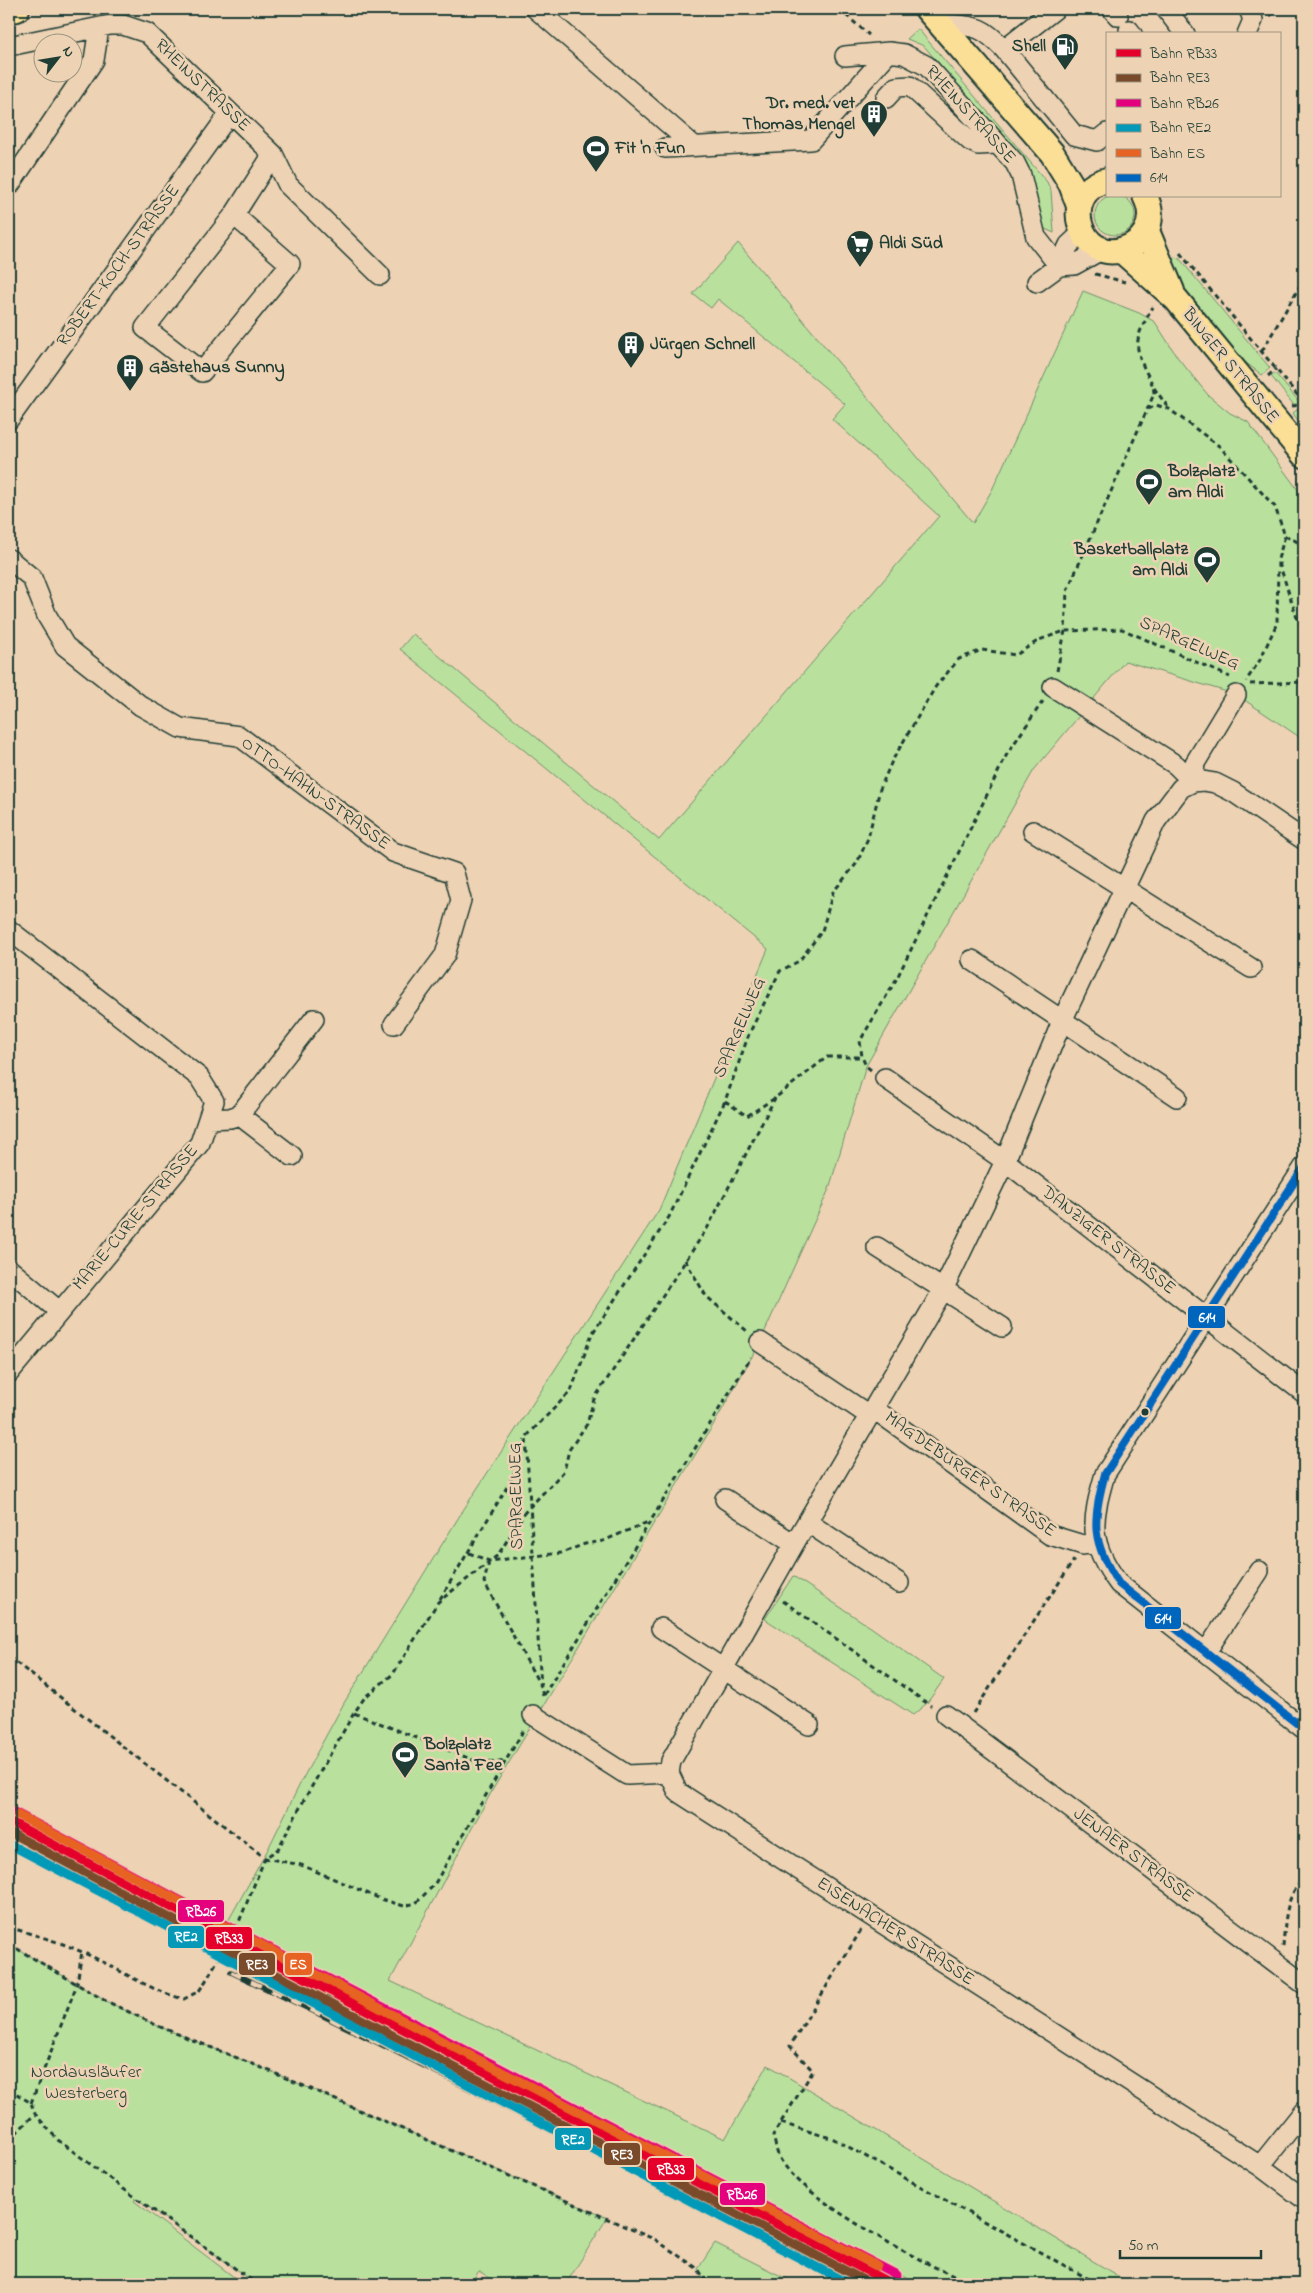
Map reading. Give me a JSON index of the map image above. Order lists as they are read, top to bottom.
{
  "streets": {
    "main road": ["RHEINSTRASSE", "BINGER STRASSE"],
    "street": [
      "ROBERT-KOCH-STRASSE",
      "OTTO-HAHN-STRASSE",
      "MARIE-CURIE-STRASSE",
      "DANZIGER STRASSE",
      "MAGDEBURGER STRASSE",
      "JENAER STRASSE",
      "EISENACHER STRASSE"
    ],
    "path": ["SPARGELWEG"]
  },
  "crossings": [
    ["RHEINSTRASSE", "ROBERT-KOCH-STRASSE"],
    ["DANZIGER STRASSE", "MAGDEBURGER STRASSE"],
    ["MAGDEBURGER STRASSE", "EISENACHER STRASSE"]
  ],
  "parks": ["Nordausläufer Westerberg"],
  "places": {
    "fuel station": ["Shell"],
    "building": ["Dr. med. vet Thomas Mengel", "Jürgen Schnell", "Gästehaus Sunny"],
    "sports": [
      "Fit 'n Fun",
      "Bolzplatz am Aldi",
      "Basketballplatz am Aldi",
      "Bolzplatz Santa Fee"
    ],
    "supermarket": ["Aldi Süd"]
  },
  "lines": [
    "transit line 614",
    "rail line RB26",
    "rail line ES",
    "rail line RB33",
    "rail line RE3",
    "rail line RE2"
  ],
  "legend": [
    "Bahn RB33",
    "Bahn RE3",
    "Bahn RB26",
    "Bahn RE2",
    "Bahn ES",
    "614"
  ],
  "scale_bar": "50 m",
  "north": "top right"
}
